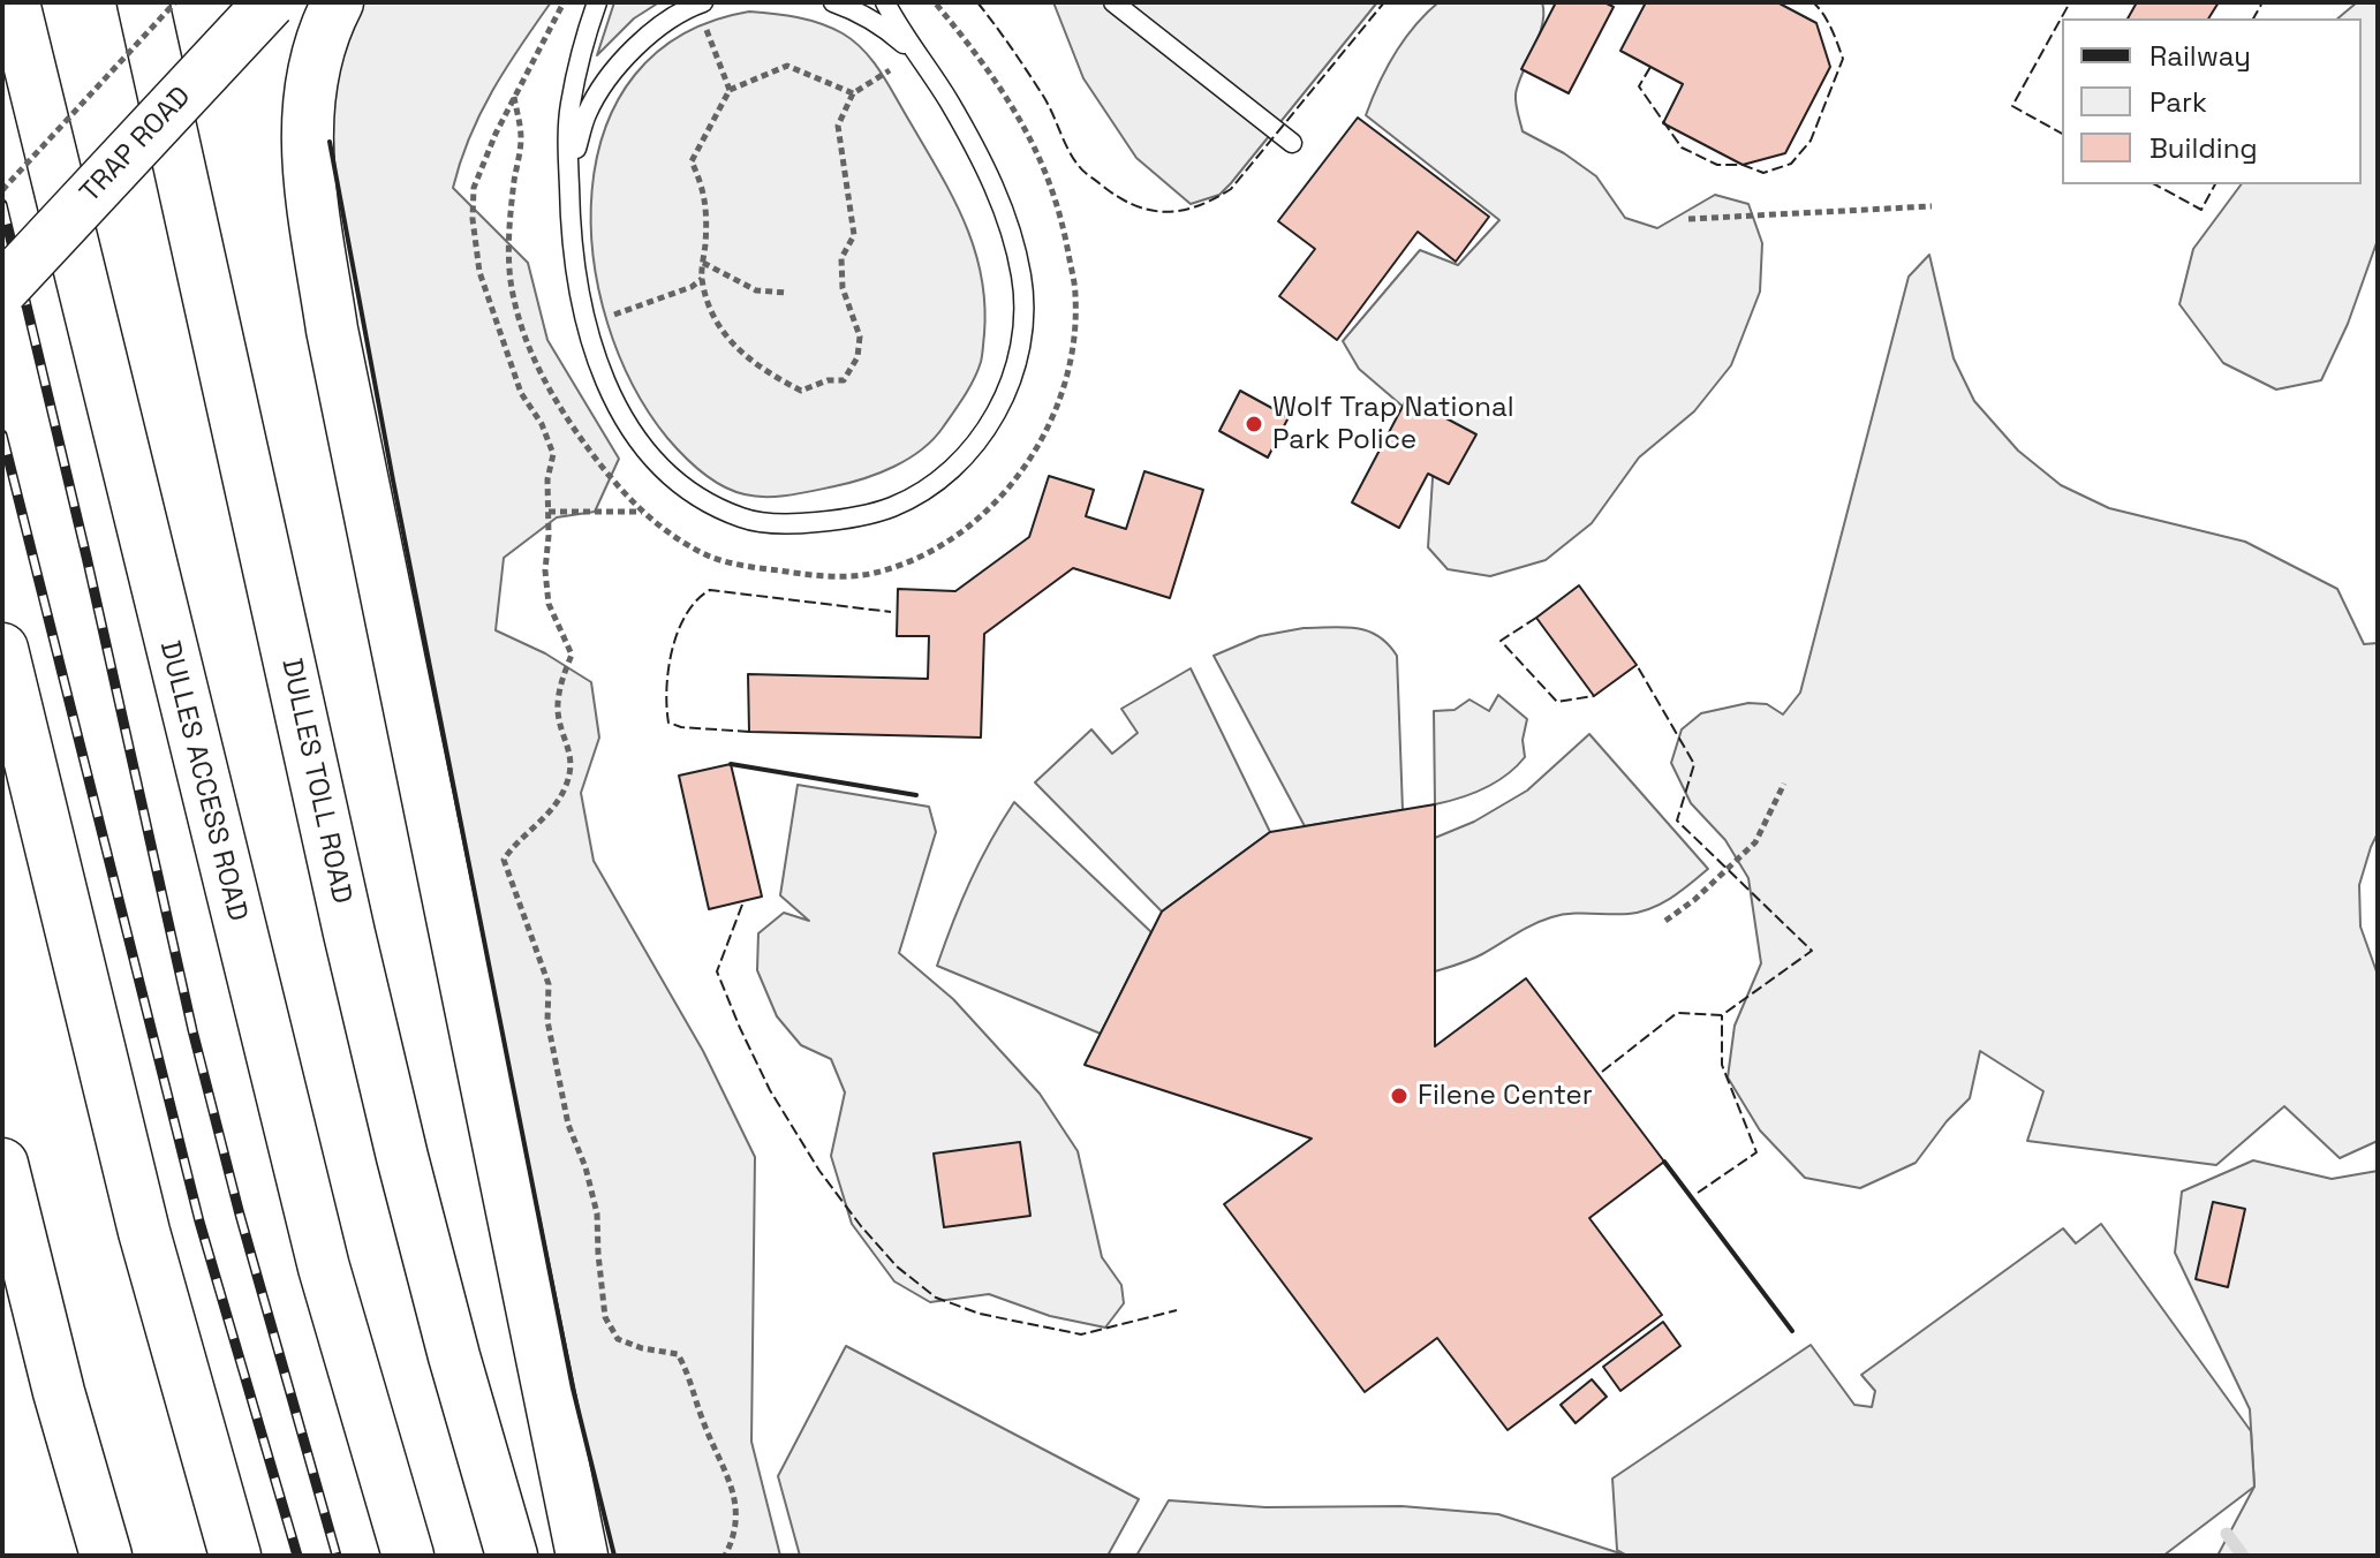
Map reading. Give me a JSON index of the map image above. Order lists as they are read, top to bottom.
{
  "streets": {
    "main road": ["TRAP ROAD", "DULLES ACCESS ROAD", "DULLES TOLL ROAD"]
  },
  "places": ["Wolf Trap National Park Police", "Filene Center"],
  "legend": ["Railway", "Park", "Building"]
}
